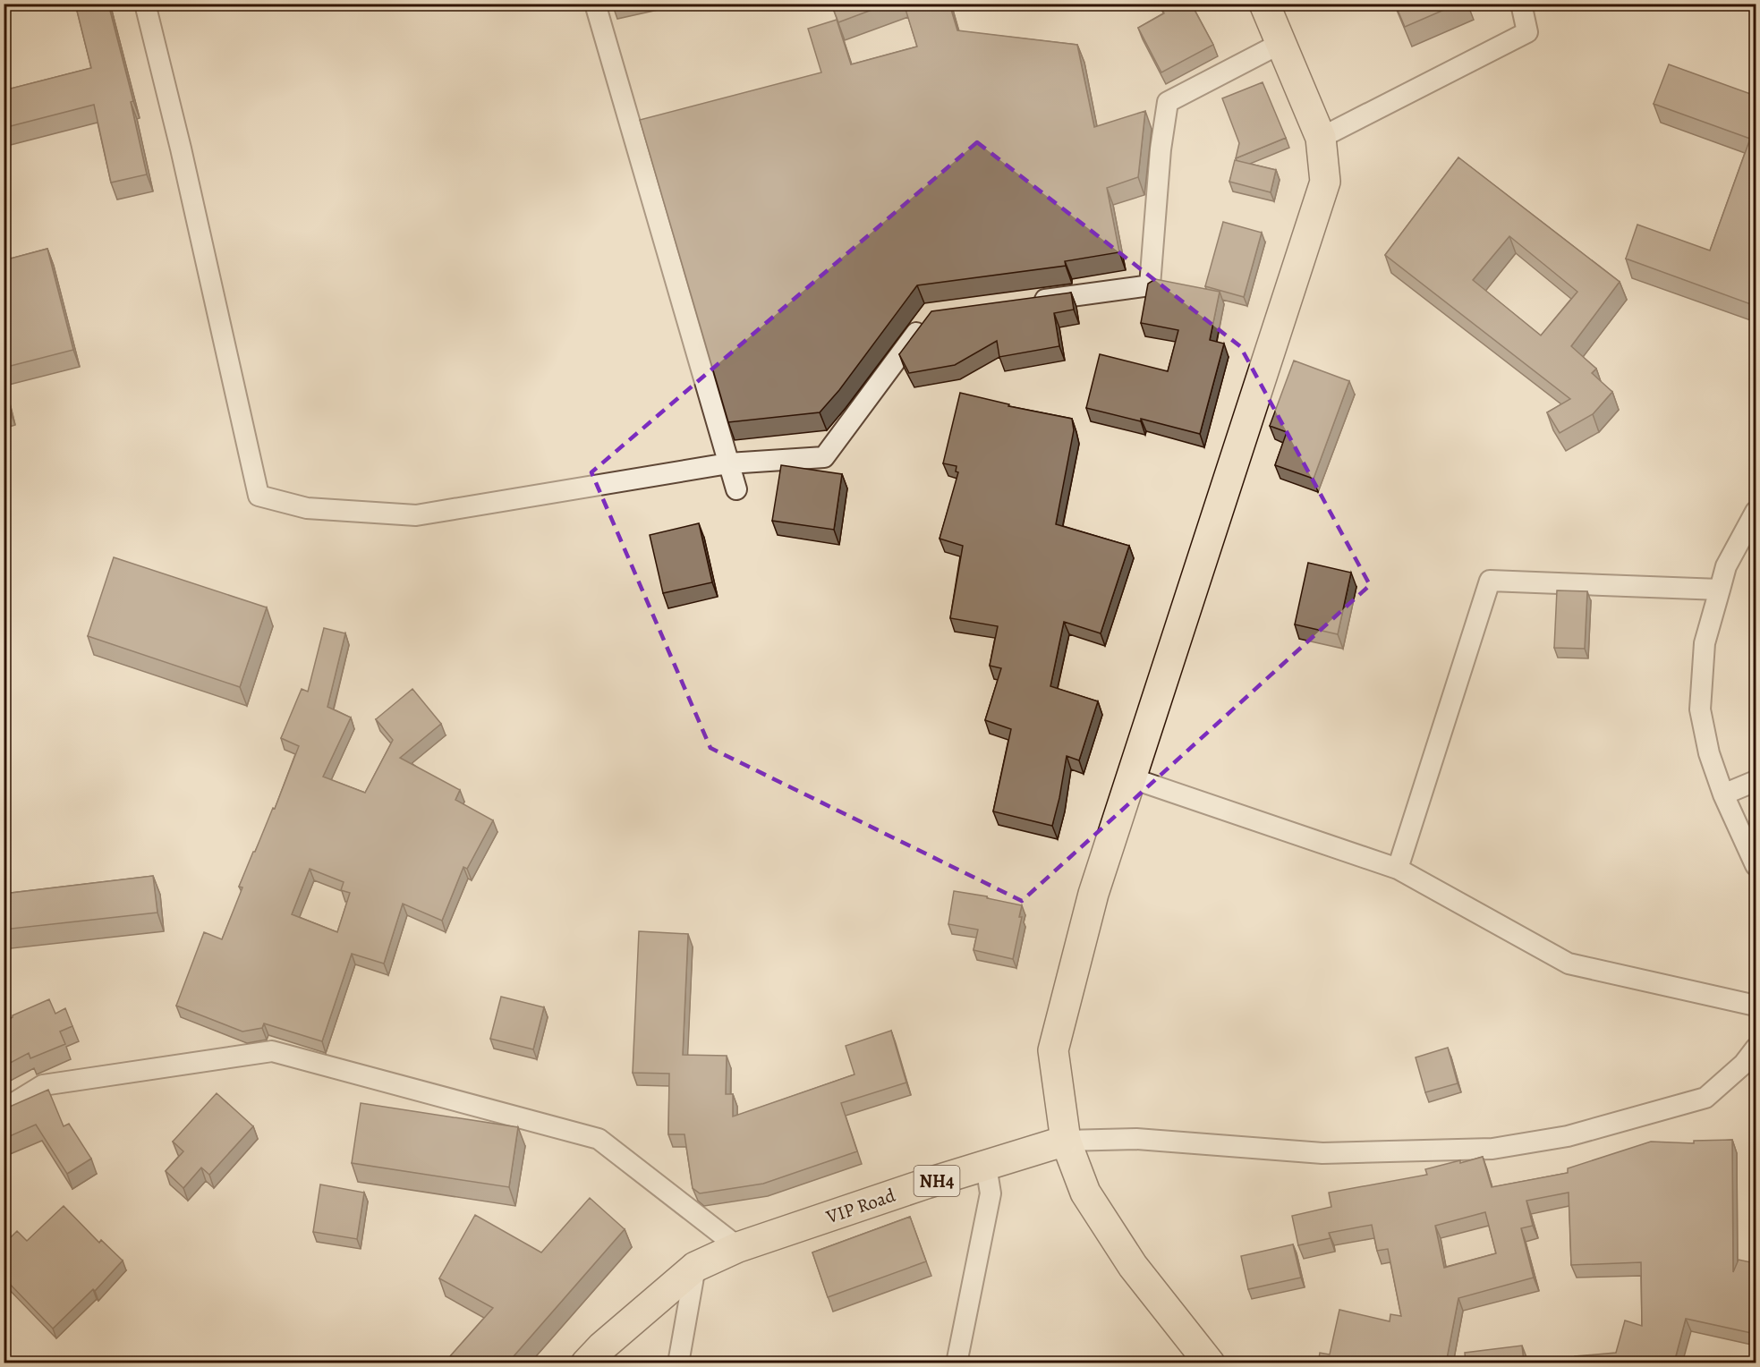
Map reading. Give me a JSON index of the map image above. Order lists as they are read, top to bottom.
{
  "streets": {
    "main road": ["NH4", "VIP Road"]
  }
}
